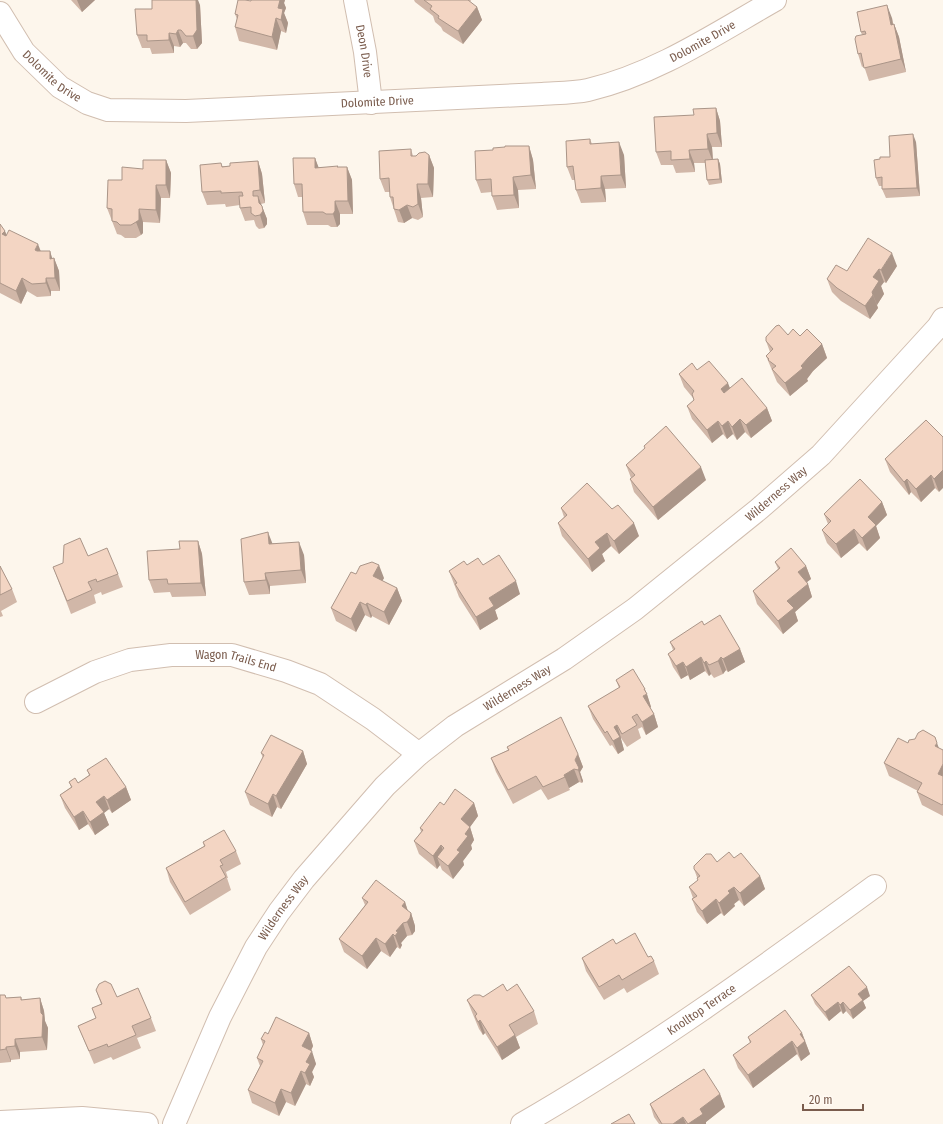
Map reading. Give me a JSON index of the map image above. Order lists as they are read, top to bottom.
{
  "streets": {
    "street": [
      "Dolomite Drive",
      "Deon Drive",
      "Wilderness Way",
      "Wagon Trails End",
      "Knolltop Terrace"
    ]
  },
  "crossings": [
    ["Dolomite Drive", "Deon Drive"],
    ["Wilderness Way", "Wagon Trails End"]
  ],
  "scale_bar": "20 m"
}
